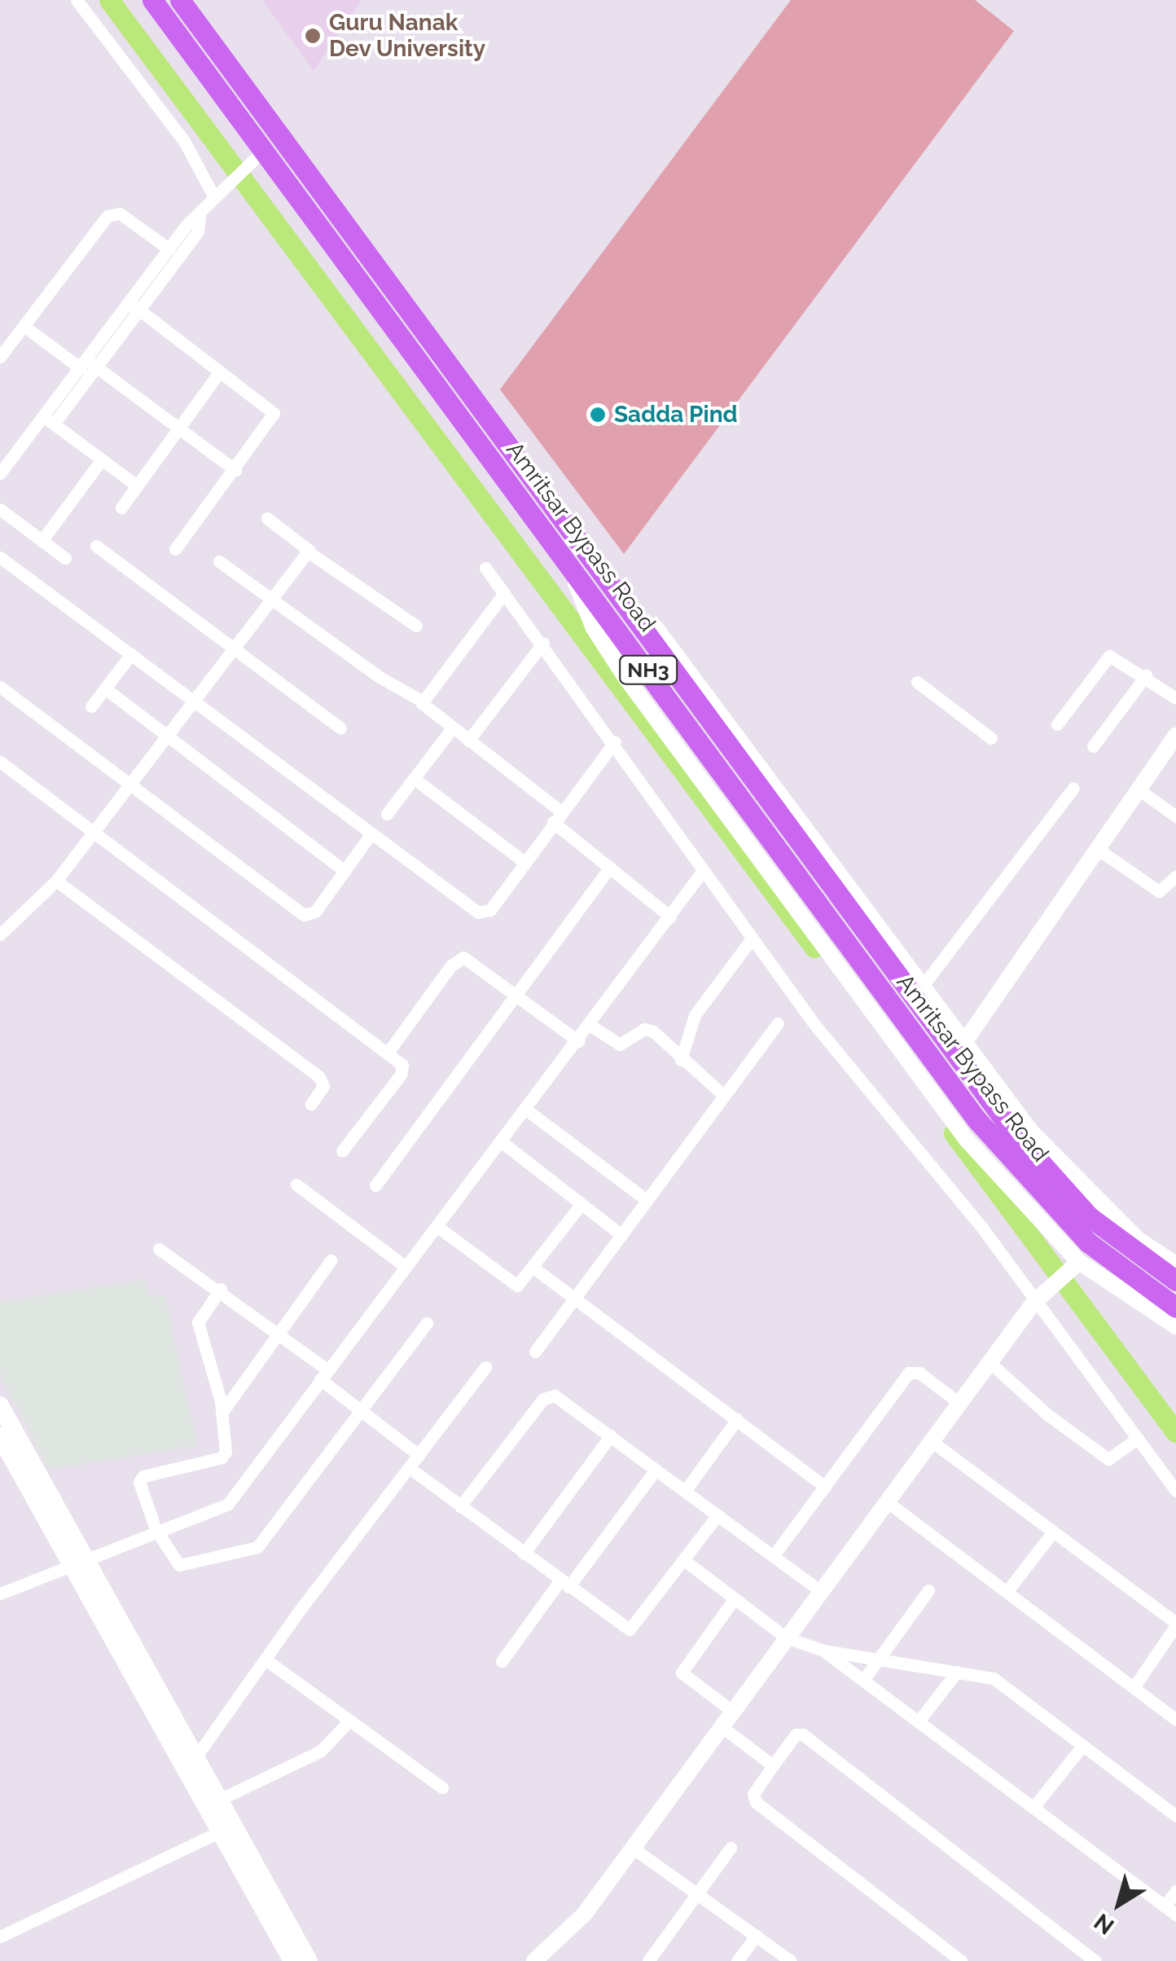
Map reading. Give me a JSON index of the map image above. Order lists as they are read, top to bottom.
{
  "streets": {
    "highway": ["Amritsar Bypass Road", "NH3"]
  },
  "places": ["Guru Nanak Dev University", "Sadda Pind"],
  "north": "bottom left"
}
